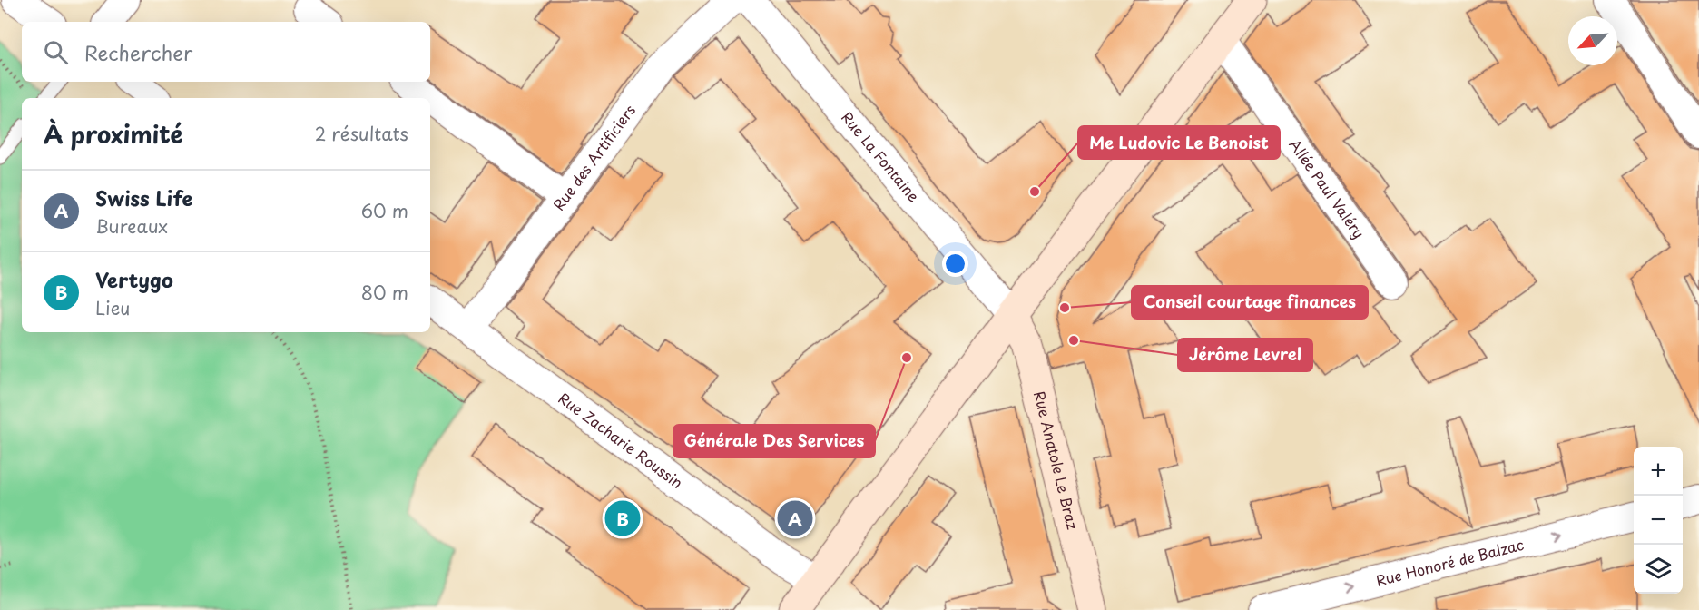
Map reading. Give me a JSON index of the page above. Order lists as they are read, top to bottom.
{
  "streets": {
    "main road": ["Rue Anatole Le Braz"],
    "street": [
      "Rue La Fontaine",
      "Rue des Artificiers",
      "Allée Paul Valéry",
      "Rue Zacharie Roussin",
      "Rue Honoré de Balzac"
    ]
  },
  "crossings": [
    ["Rue La Fontaine", "Rue Anatole Le Braz"],
    ["Rue des Artificiers", "Rue Zacharie Roussin"]
  ],
  "one_way": ["Rue Honoré de Balzac"],
  "places": [
    "Me Ludovic Le Benoist",
    "Conseil courtage finances",
    "Jérôme Levrel",
    "Générale Des Services"
  ],
  "north": "bottom left",
  "page": {
    "search": "Rechercher",
    "heading": ["À proximité", "2 résultats"],
    "list": [
      {
        "mark": "A",
        "name": "Swiss Life",
        "note": "Bureaux",
        "value": "60 m"
      },
      {
        "mark": "B",
        "name": "Vertygo",
        "note": "Lieu",
        "value": "80 m"
      }
    ],
    "map_buttons": ["+", "−"],
    "pins": ["A", "B"]
  }
}
